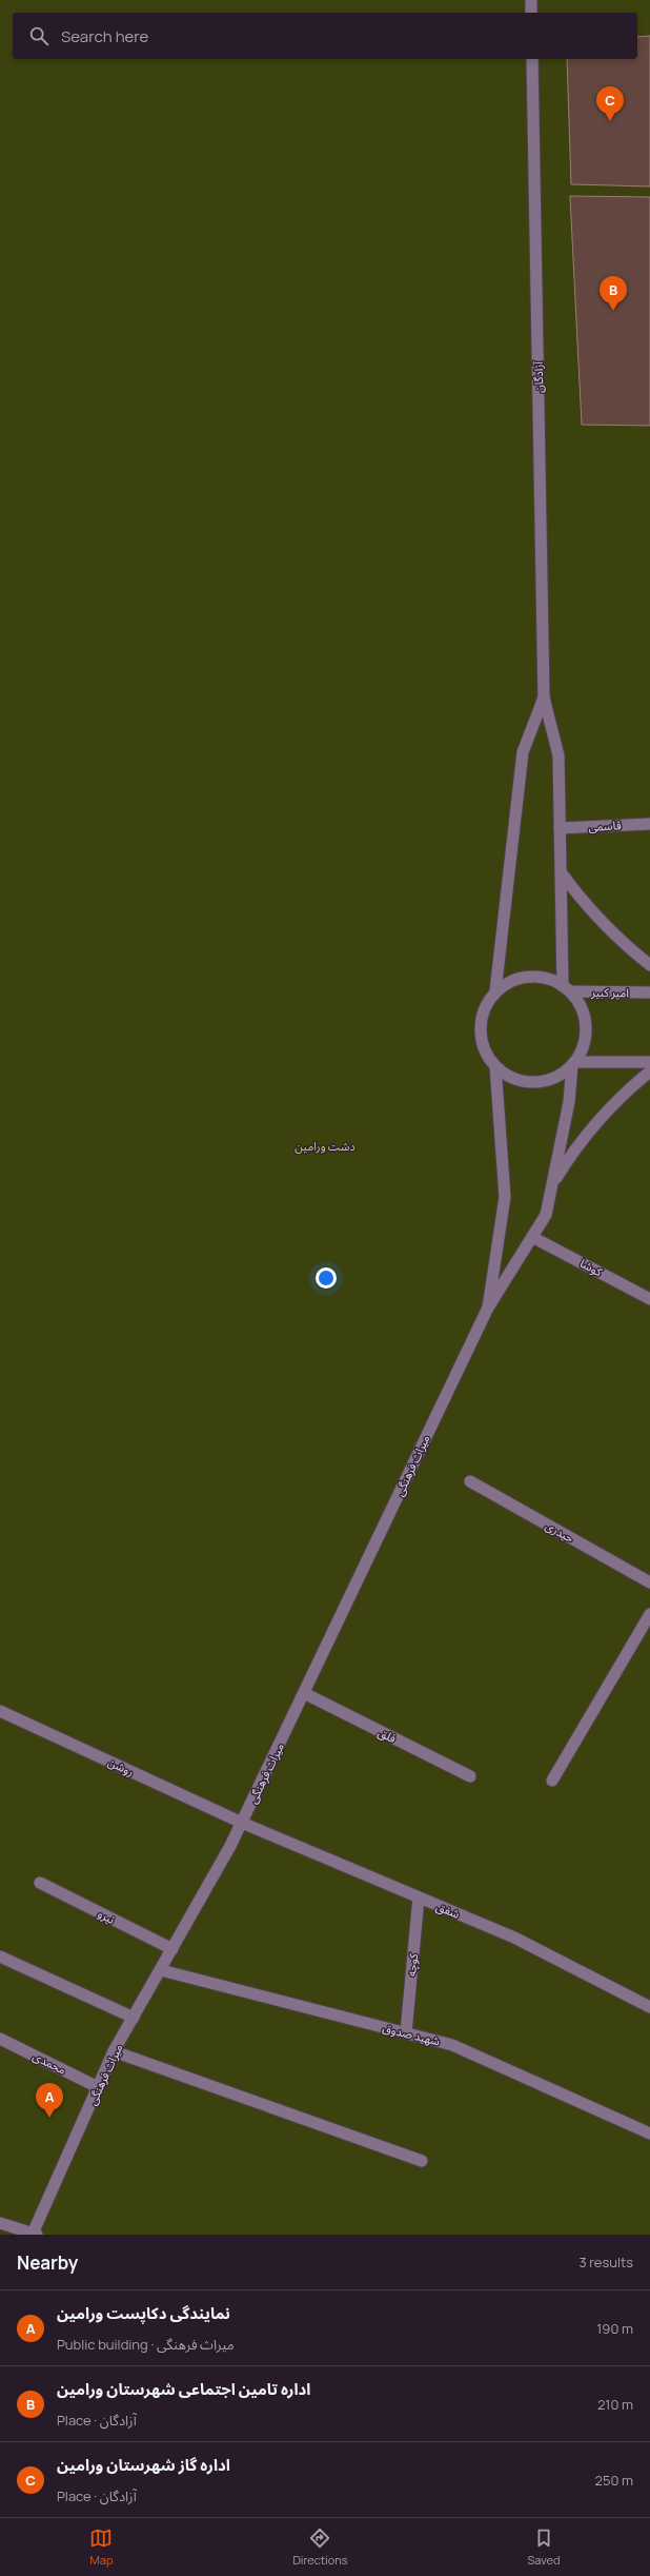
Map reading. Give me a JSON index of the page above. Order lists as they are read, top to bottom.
{
  "streets": {
    "main road": [
      "آزادگان",
      "قاسمی",
      "امیر کبیر",
      "کوشا",
      "میراث فرهنگی",
      "حیدری",
      "فلق",
      "روشن",
      "شفق",
      "نیرو",
      "کوچه",
      "شهید صدوق",
      "محمدی"
    ]
  },
  "crossings": [
    ["میراث فرهنگی", "فلق"],
    ["میراث فرهنگی", "روشن"],
    ["میراث فرهنگی", "شفق"],
    ["میراث فرهنگی", "نیرو"],
    ["میراث فرهنگی", "شهید صدوق"],
    ["میراث فرهنگی", "محمدی"],
    ["روشن", "شفق"],
    ["شفق", "کوچه"],
    ["کوچه", "شهید صدوق"]
  ],
  "parks": ["دشت ورامین"],
  "page": {
    "search": "Search here",
    "pins": ["C", "B", "A"],
    "heading": ["Nearby", "3 results"],
    "list": [
      {
        "mark": "A",
        "name": "نمایندگی دکاپست ورامین",
        "note": "Public building · میراث فرهنگی",
        "value": "190 m"
      },
      {
        "mark": "B",
        "name": "اداره تامین اجتماعی شهرستان ورامین",
        "note": "Place · آزادگان",
        "value": "210 m"
      },
      {
        "mark": "C",
        "name": "اداره گاز شهرستان ورامین",
        "note": "Place · آزادگان",
        "value": "250 m"
      }
    ],
    "nav": ["Map", "Directions", "Saved"]
  }
}
